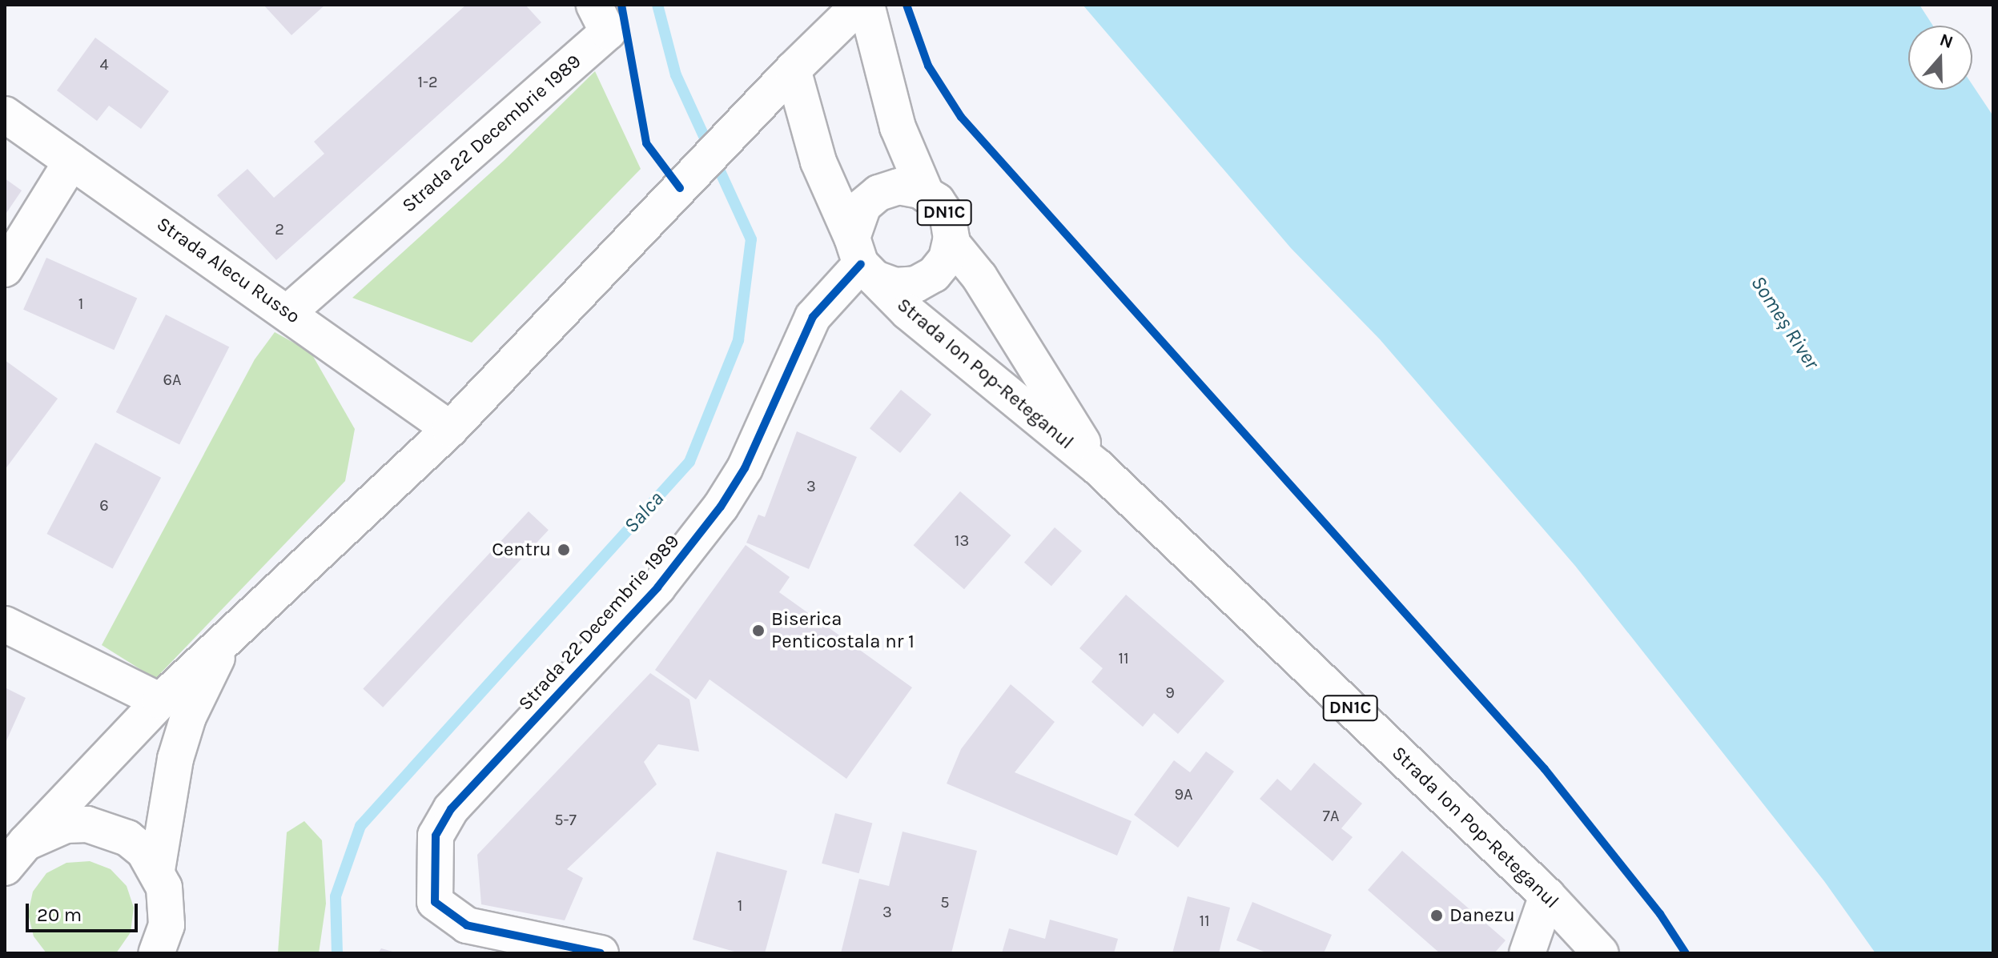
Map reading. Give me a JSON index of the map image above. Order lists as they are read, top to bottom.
{
  "streets": {
    "main road": [
      "Strada 22 Decembrie 1989",
      "DN1C",
      "Strada Alecu Russo",
      "Strada Ion Pop-Reteganul"
    ]
  },
  "crossings": [
    ["Strada 22 Decembrie 1989", "DN1C"],
    ["Strada 22 Decembrie 1989", "Strada Alecu Russo"],
    ["Strada 22 Decembrie 1989", "Strada Ion Pop-Reteganul"],
    ["DN1C", "Strada Ion Pop-Reteganul"]
  ],
  "water": ["Someș River", "Salca"],
  "places": ["Centru", "Biserica Penticostala nr 1", "Danezu"],
  "house_numbers": [
    "4",
    "1-2",
    "2",
    "1",
    "6A",
    "3",
    "6",
    "13",
    "11",
    "9",
    "9A",
    "7A",
    "5-7",
    "5",
    "1",
    "3",
    "11"
  ],
  "scale_bar": "20 m",
  "north": "top"
}
